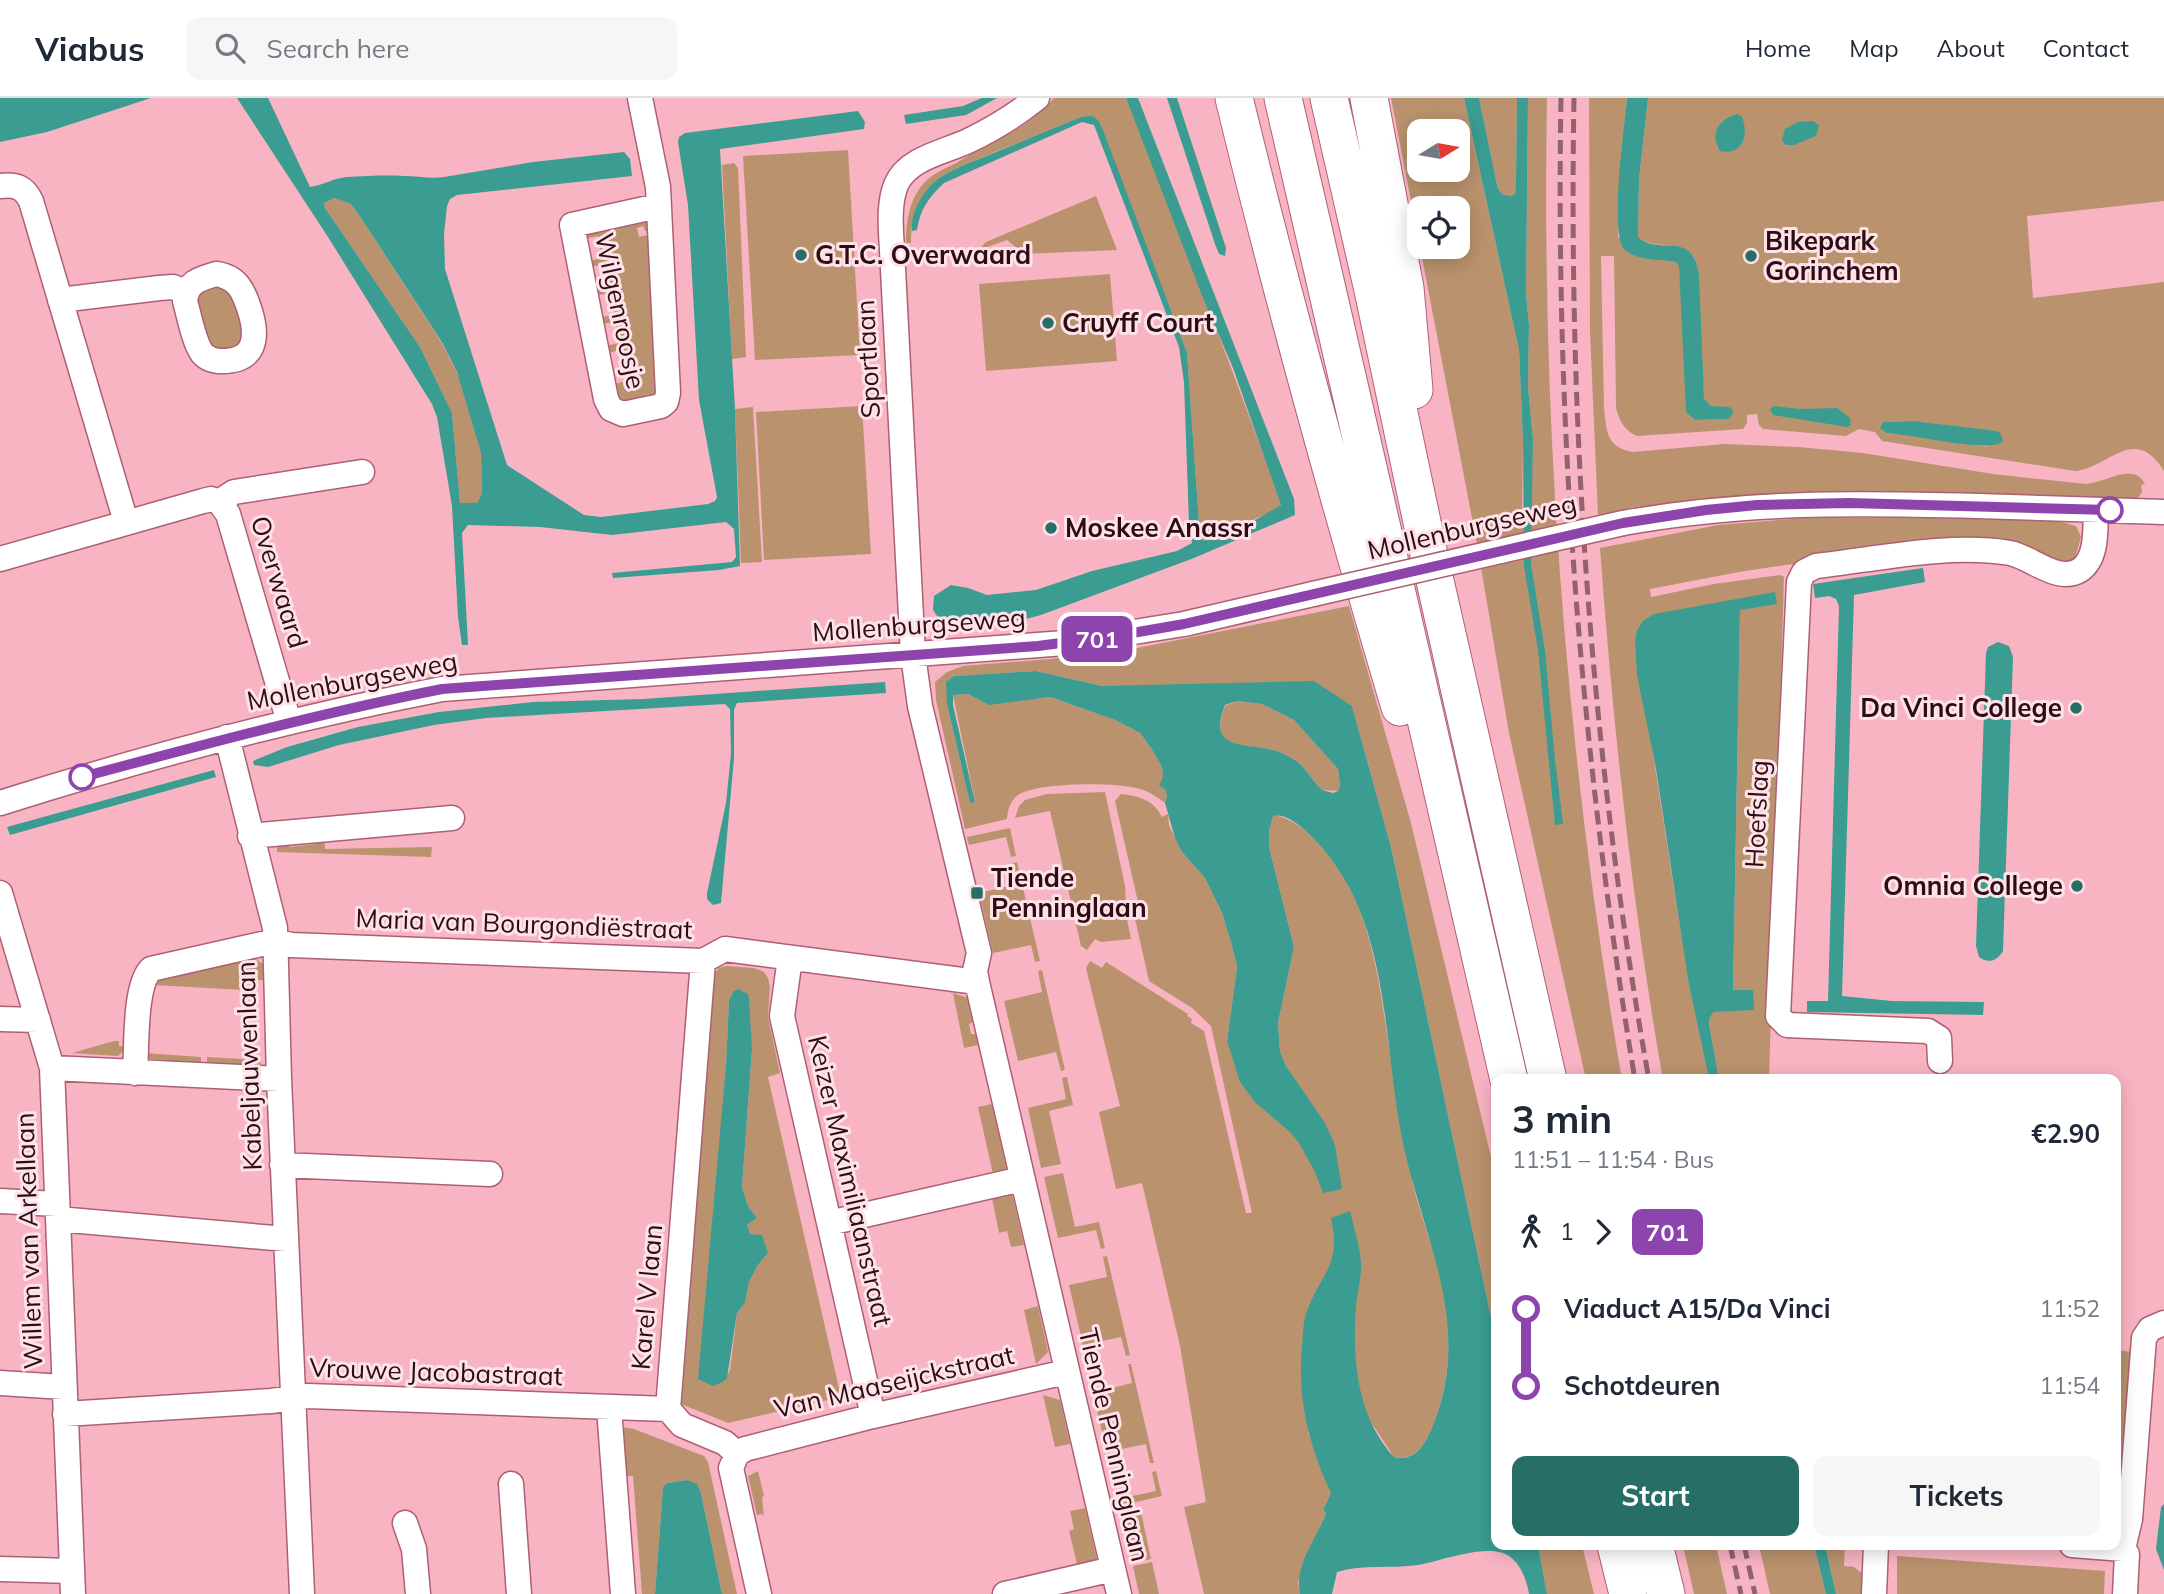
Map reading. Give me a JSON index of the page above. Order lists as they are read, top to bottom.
{
  "streets": {
    "street": [
      "Wilgenroosje",
      "Sportlaan",
      "Mollenburgseweg",
      "Overwaard",
      "Hoefslag",
      "Maria van Bourgondiëstraat",
      "Kabeljauwenlaan",
      "Keizer Maximiliaanstraat",
      "Willem van Arkellaan",
      "Karel V laan",
      "Vrouwe Jacobastraat",
      "Van Maaseijckstraat",
      "Tiende Penninglaan"
    ]
  },
  "crossings": [
    ["Sportlaan", "Mollenburgseweg"],
    ["Sportlaan", "Tiende Penninglaan"],
    ["Mollenburgseweg", "Overwaard"],
    ["Mollenburgseweg", "Hoefslag"],
    ["Mollenburgseweg", "Kabeljauwenlaan"],
    ["Mollenburgseweg", "Tiende Penninglaan"],
    ["Maria van Bourgondiëstraat", "Kabeljauwenlaan"],
    ["Maria van Bourgondiëstraat", "Keizer Maximiliaanstraat"],
    ["Maria van Bourgondiëstraat", "Karel V laan"],
    ["Maria van Bourgondiëstraat", "Tiende Penninglaan"],
    ["Kabeljauwenlaan", "Vrouwe Jacobastraat"],
    ["Keizer Maximiliaanstraat", "Van Maaseijckstraat"],
    ["Willem van Arkellaan", "Vrouwe Jacobastraat"],
    ["Karel V laan", "Vrouwe Jacobastraat"],
    ["Van Maaseijckstraat", "Tiende Penninglaan"]
  ],
  "places": {
    "other": [
      "G.T.C. Overwaard",
      "Bikepark Gorinchem",
      "Cruyff Court",
      "Moskee Anassr",
      "Da Vinci College",
      "Omnia College"
    ],
    "transit": ["Tiende Penninglaan"]
  },
  "lines": ["bus line 701"],
  "north": "right",
  "page": {
    "header": "Viabus",
    "search": "Search here",
    "nav": [
      "Home",
      "Map",
      "About",
      "Contact"
    ],
    "on_map": "701",
    "heading": ["3 min", "11:51 – 11:54 · Bus", "€2.90"],
    "legs": ["1", "701"],
    "list": [
      {
        "name": "Viaduct A15/Da Vinci",
        "value": "11:52"
      },
      {
        "name": "Schotdeuren",
        "value": "11:54"
      }
    ],
    "buttons": ["Start", "Tickets"]
  }
}
